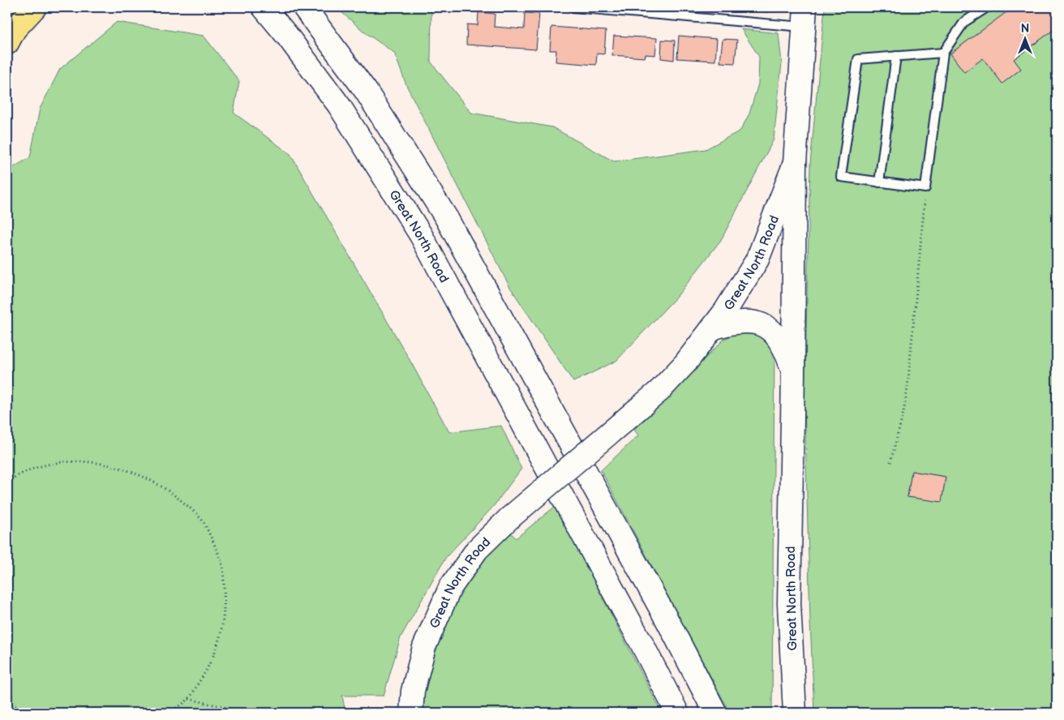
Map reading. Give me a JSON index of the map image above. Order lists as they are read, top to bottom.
{
  "streets": {
    "main road": ["Great North Road"]
  },
  "north": "top"
}
